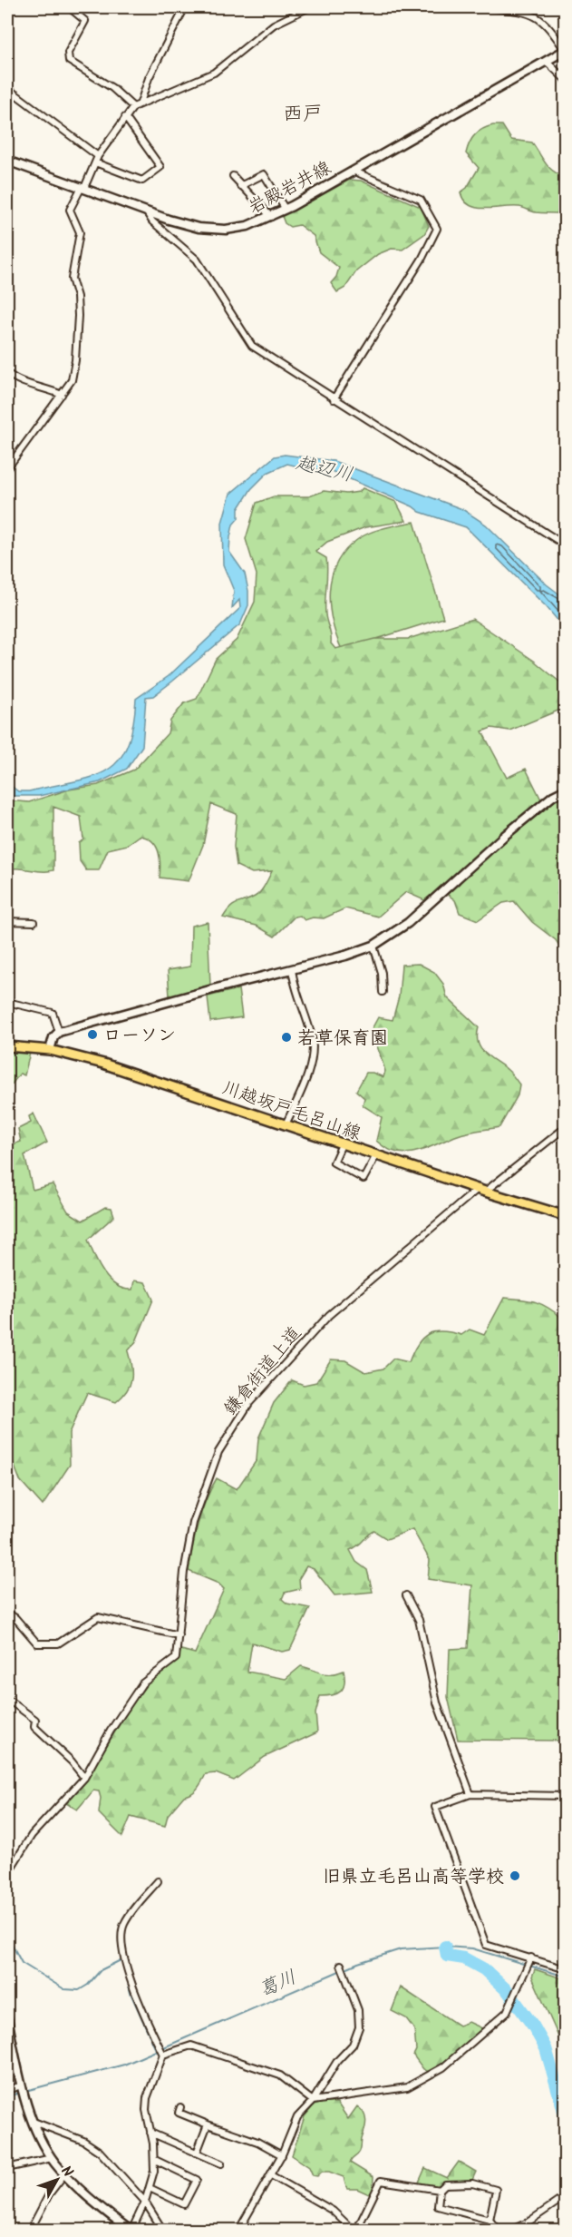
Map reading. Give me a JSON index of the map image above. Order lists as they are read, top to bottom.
{
  "streets": {
    "main road": ["岩殿岩井線", "川越坂戸毛呂山線"],
    "street": ["鎌倉街道上道"]
  },
  "crossings": [
    ["川越坂戸毛呂山線", "鎌倉街道上道"]
  ],
  "districts": ["西戸"],
  "water": ["越辺川", "葛川"],
  "places": ["ローソン", "若草保育園", "旧県立毛呂山高等学校"],
  "north": "top right"
}
